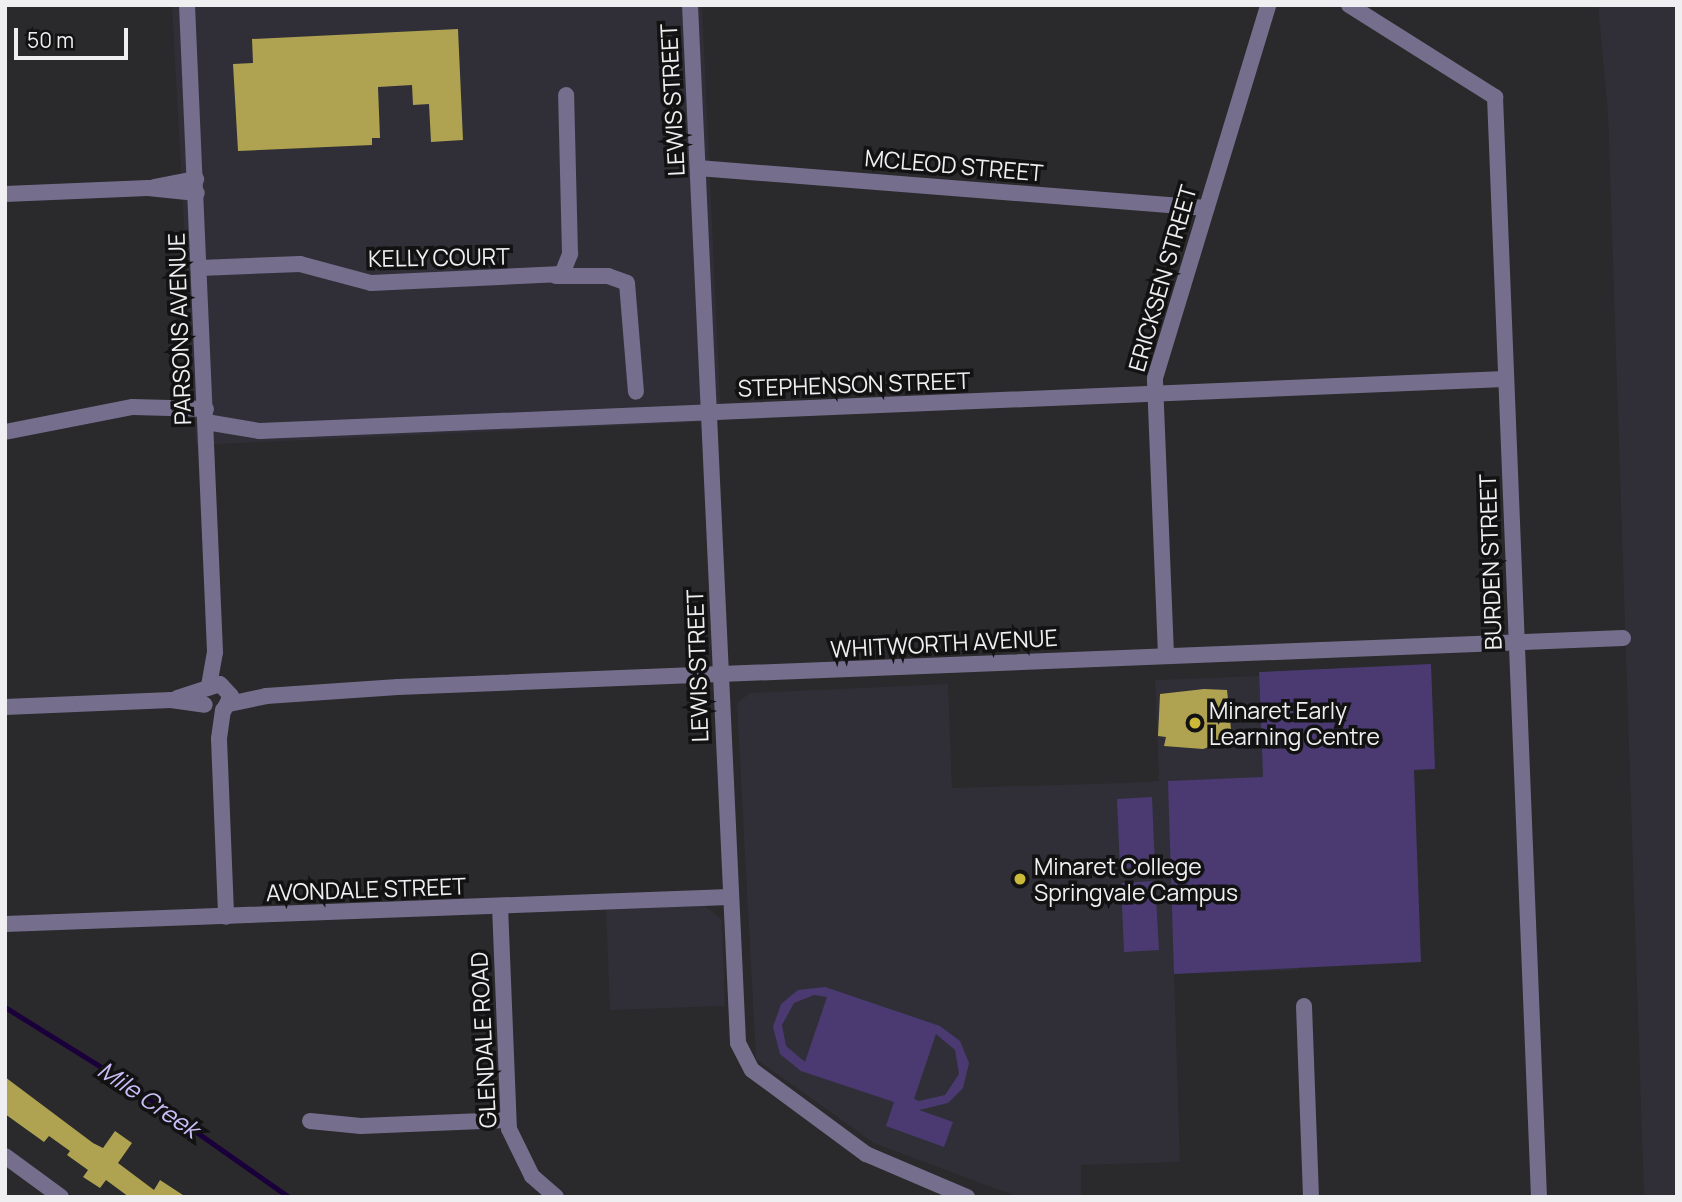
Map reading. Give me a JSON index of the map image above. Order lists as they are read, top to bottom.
{
  "streets": {
    "street": [
      "LEWIS STREET",
      "MCLEOD STREET",
      "KELLY COURT",
      "ERICKSEN STREET",
      "PARSONS AVENUE",
      "STEPHENSON STREET",
      "BURDEN STREET",
      "WHITWORTH AVENUE",
      "AVONDALE STREET",
      "GLENDALE ROAD"
    ]
  },
  "crossings": [
    ["LEWIS STREET", "MCLEOD STREET"],
    ["LEWIS STREET", "STEPHENSON STREET"],
    ["LEWIS STREET", "WHITWORTH AVENUE"],
    ["LEWIS STREET", "AVONDALE STREET"],
    ["MCLEOD STREET", "ERICKSEN STREET"],
    ["KELLY COURT", "PARSONS AVENUE"],
    ["ERICKSEN STREET", "STEPHENSON STREET"],
    ["ERICKSEN STREET", "WHITWORTH AVENUE"],
    ["PARSONS AVENUE", "STEPHENSON STREET"],
    ["PARSONS AVENUE", "WHITWORTH AVENUE"],
    ["PARSONS AVENUE", "AVONDALE STREET"],
    ["STEPHENSON STREET", "BURDEN STREET"],
    ["BURDEN STREET", "WHITWORTH AVENUE"],
    ["AVONDALE STREET", "GLENDALE ROAD"]
  ],
  "water": ["Mile Creek"],
  "places": ["Minaret Early Learning Centre", "Minaret College Springvale Campus"],
  "scale_bar": "50 m"
}
